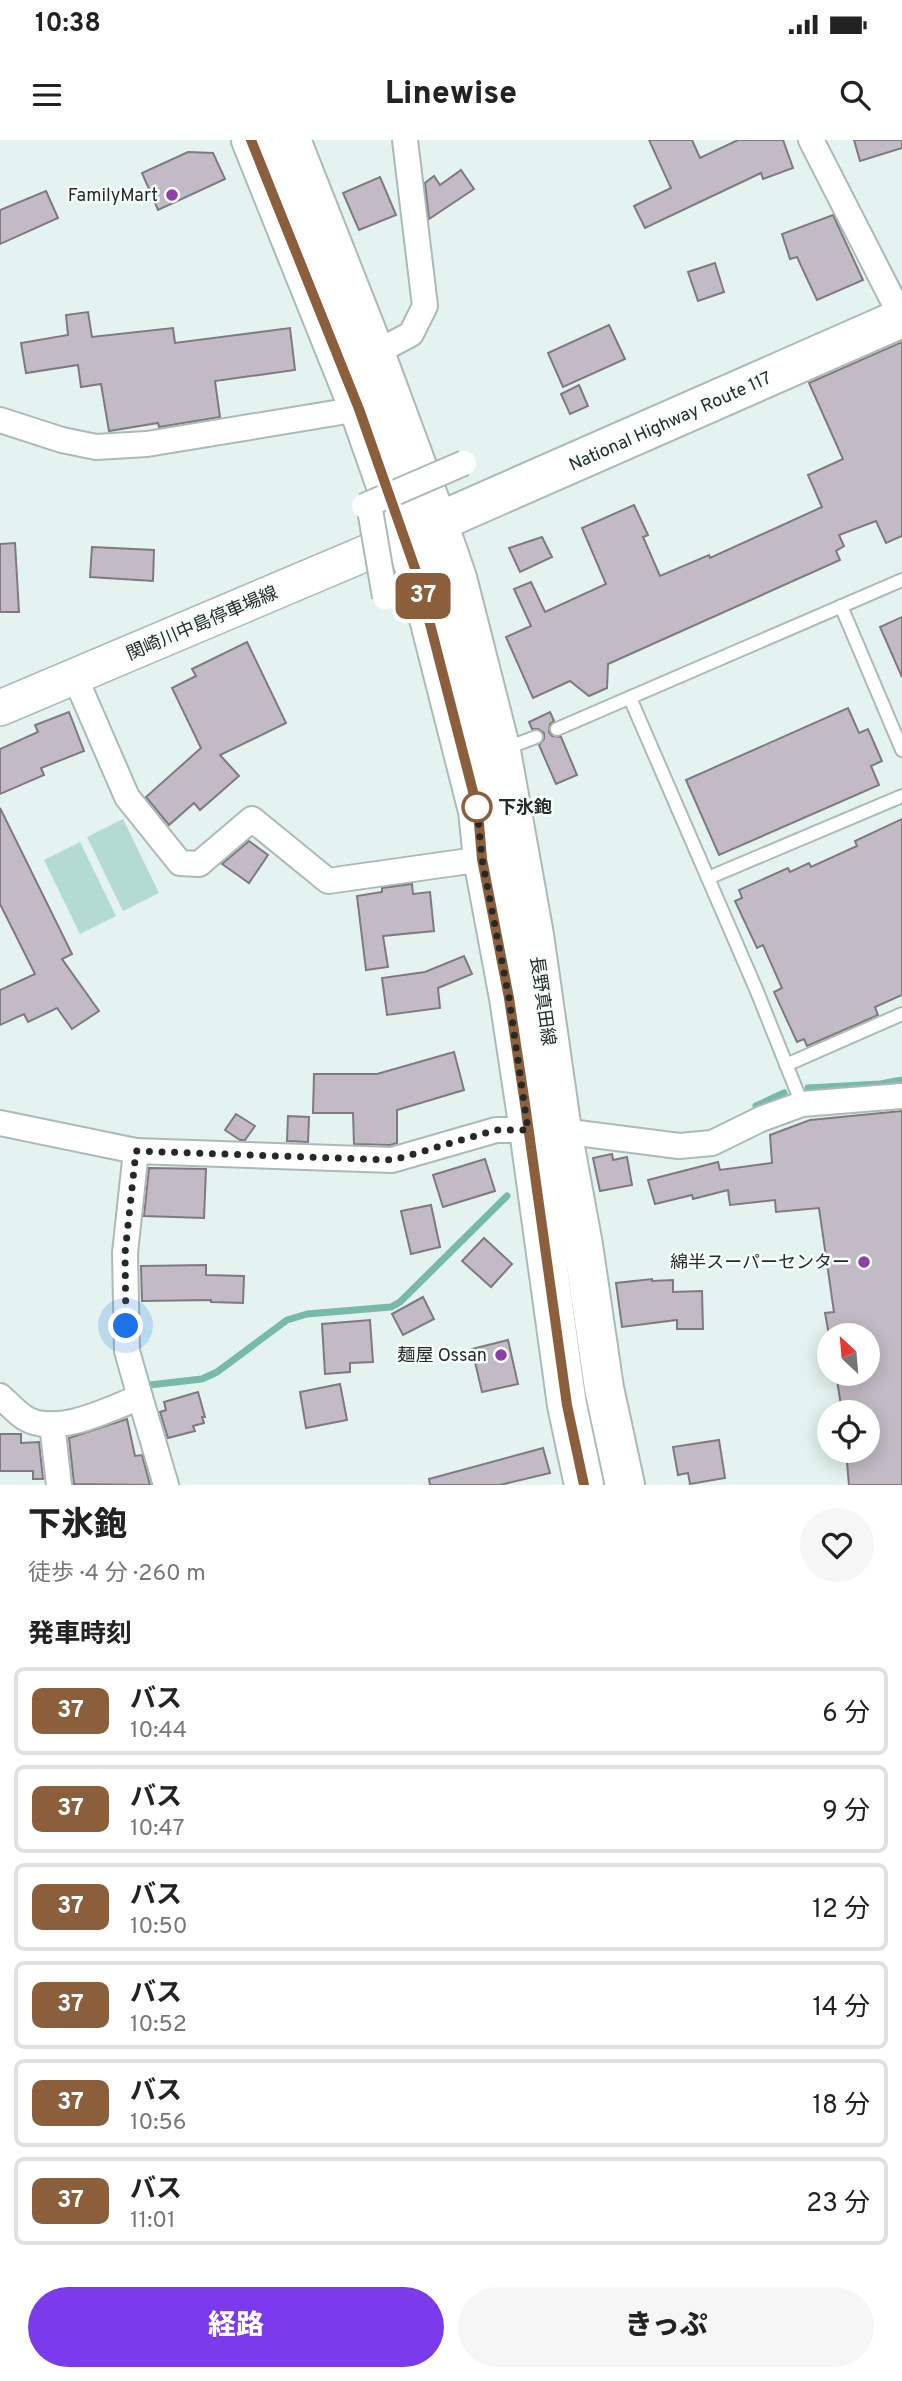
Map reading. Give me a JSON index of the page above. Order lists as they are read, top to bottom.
{
  "streets": {
    "main road": ["National Highway Route 117", "関崎川中島停車場線", "長野真田線"]
  },
  "crossings": [
    ["National Highway Route 117", "関崎川中島停車場線"],
    ["National Highway Route 117", "長野真田線"],
    ["関崎川中島停車場線", "長野真田線"]
  ],
  "places": [
    "FamilyMart",
    "下氷鉋",
    "綿半スーパーセンター",
    "麺屋 Ossan"
  ],
  "lines": ["bus line 37"],
  "north": "top left",
  "page": {
    "status": "10:38",
    "header": "Linewise",
    "on_map": "37",
    "heading": [
      ["下氷鉋", "徒歩 · 4 分 · 260 m"],
      "発車時刻"
    ],
    "list": [
      {
        "mark": "37",
        "name": "バス",
        "note": "10:44",
        "value": "6 分"
      },
      {
        "mark": "37",
        "name": "バス",
        "note": "10:47",
        "value": "9 分"
      },
      {
        "mark": "37",
        "name": "バス",
        "note": "10:50",
        "value": "12 分"
      },
      {
        "mark": "37",
        "name": "バス",
        "note": "10:52",
        "value": "14 分"
      },
      {
        "mark": "37",
        "name": "バス",
        "note": "10:56",
        "value": "18 分"
      },
      {
        "mark": "37",
        "name": "バス",
        "note": "11:01",
        "value": "23 分"
      }
    ],
    "buttons": ["経路", "きっぷ"]
  }
}
